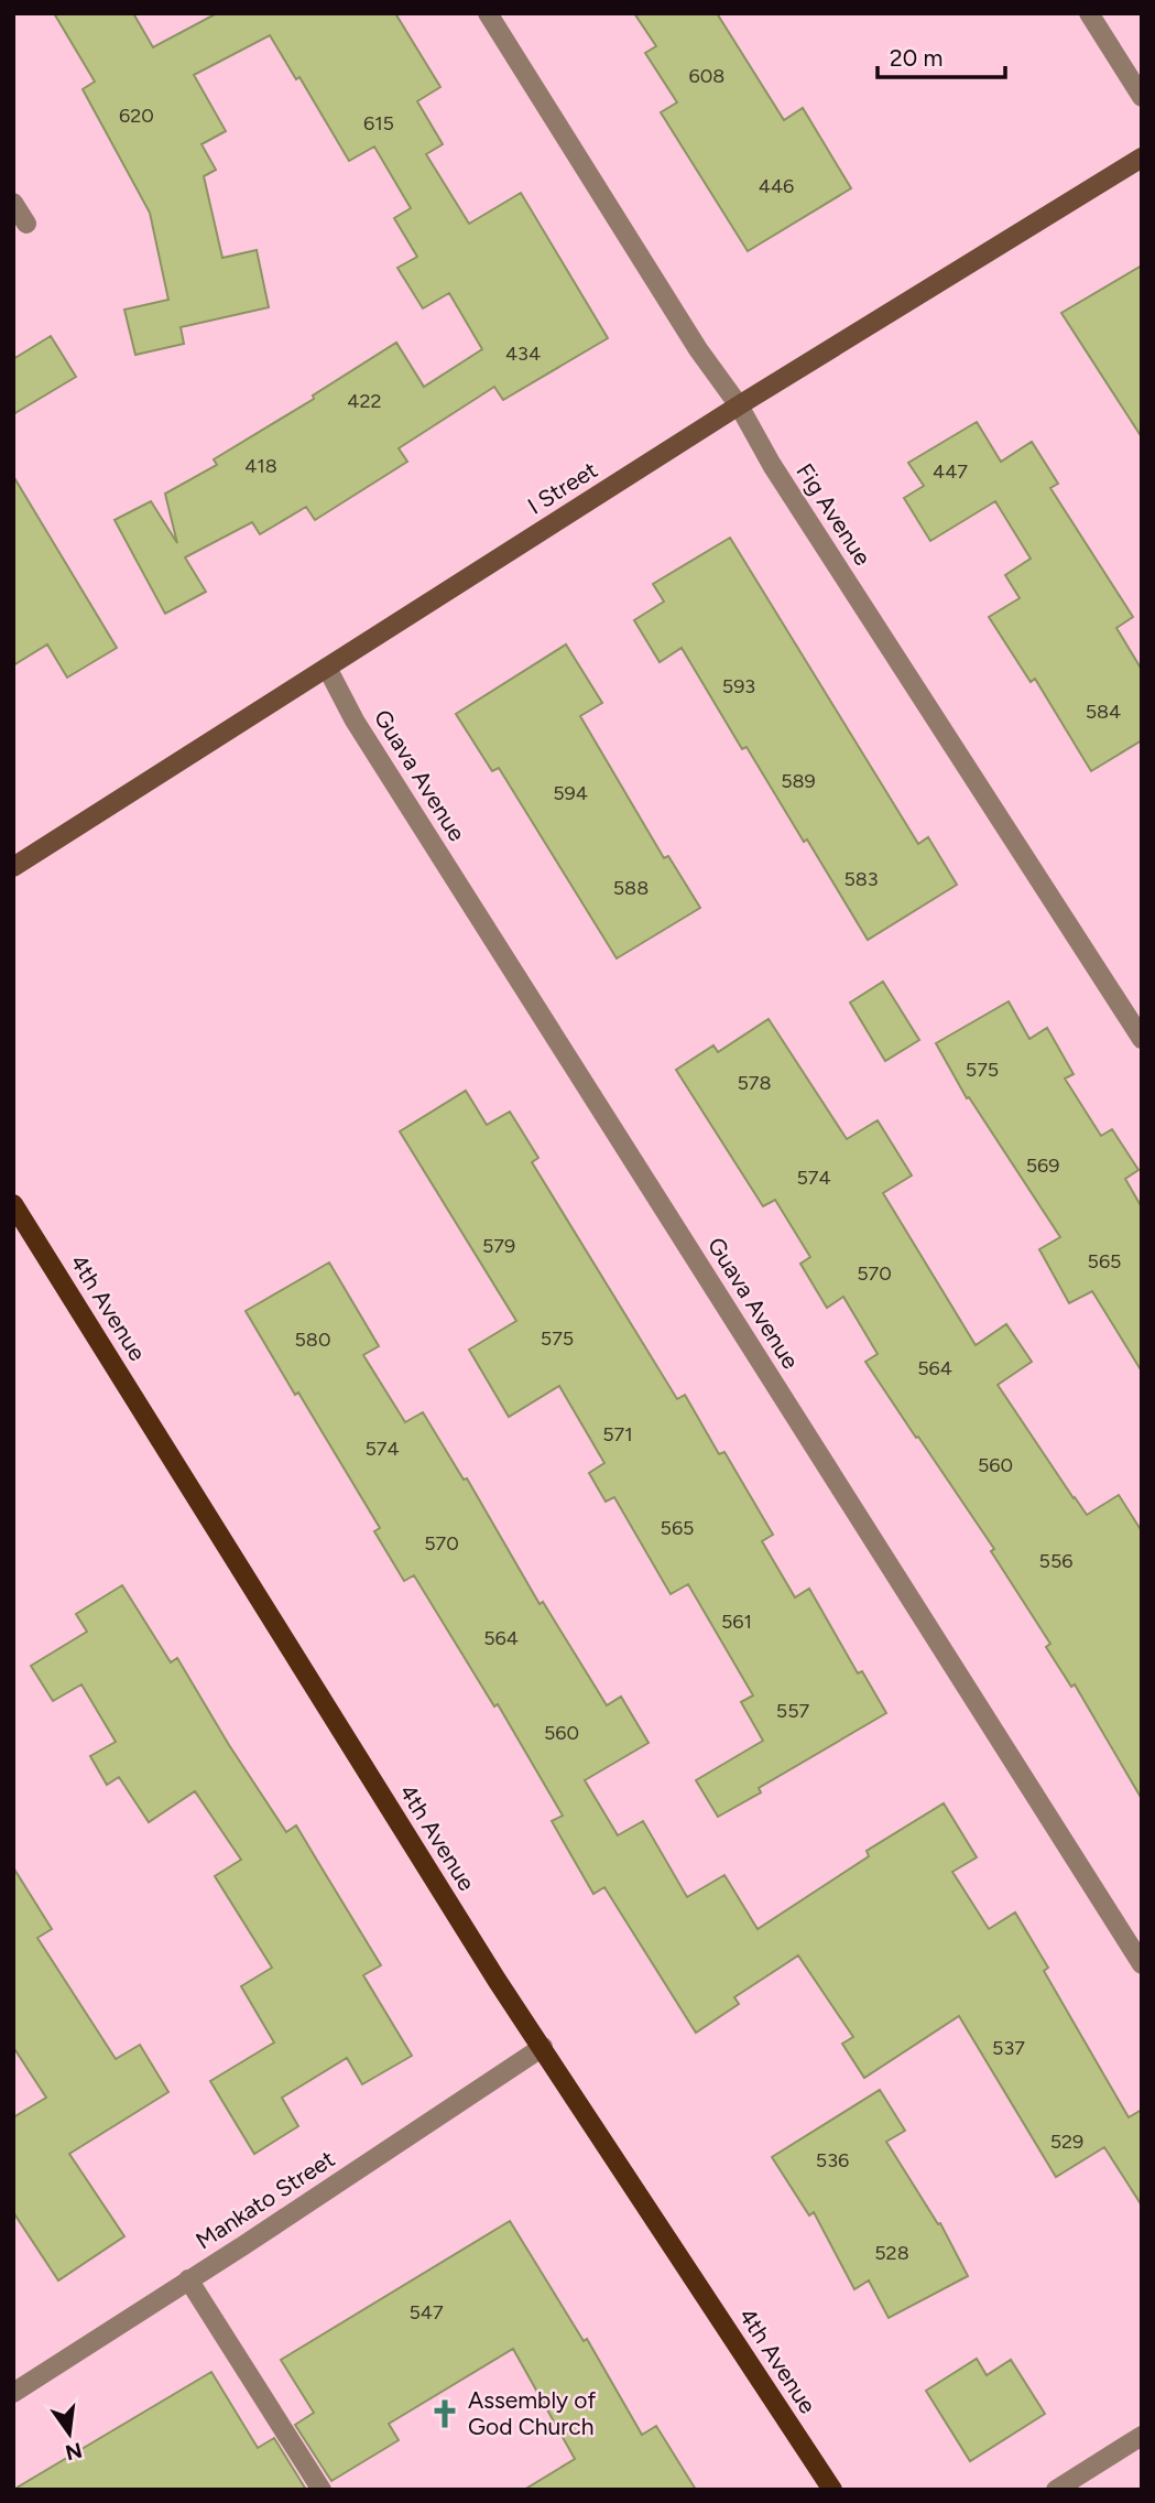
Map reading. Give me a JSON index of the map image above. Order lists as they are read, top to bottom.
{
  "streets": {
    "main road": ["4th Avenue"],
    "street": [
      "I Street",
      "Fig Avenue",
      "Guava Avenue",
      "Mankato Street"
    ]
  },
  "crossings": [
    ["I Street", "Fig Avenue"],
    ["I Street", "Guava Avenue"],
    ["4th Avenue", "Mankato Street"]
  ],
  "places": {
    "church": ["Assembly of God Church"]
  },
  "house_numbers": [
    "608",
    "620",
    "615",
    "446",
    "434",
    "422",
    "418",
    "447",
    "593",
    "584",
    "589",
    "594",
    "583",
    "588",
    "575",
    "578",
    "569",
    "574",
    "579",
    "565",
    "570",
    "575",
    "580",
    "564",
    "571",
    "574",
    "560",
    "565",
    "570",
    "556",
    "561",
    "564",
    "557",
    "560",
    "537",
    "529",
    "536",
    "528",
    "547"
  ],
  "scale_bar": "20 m",
  "north": "bottom"
}
